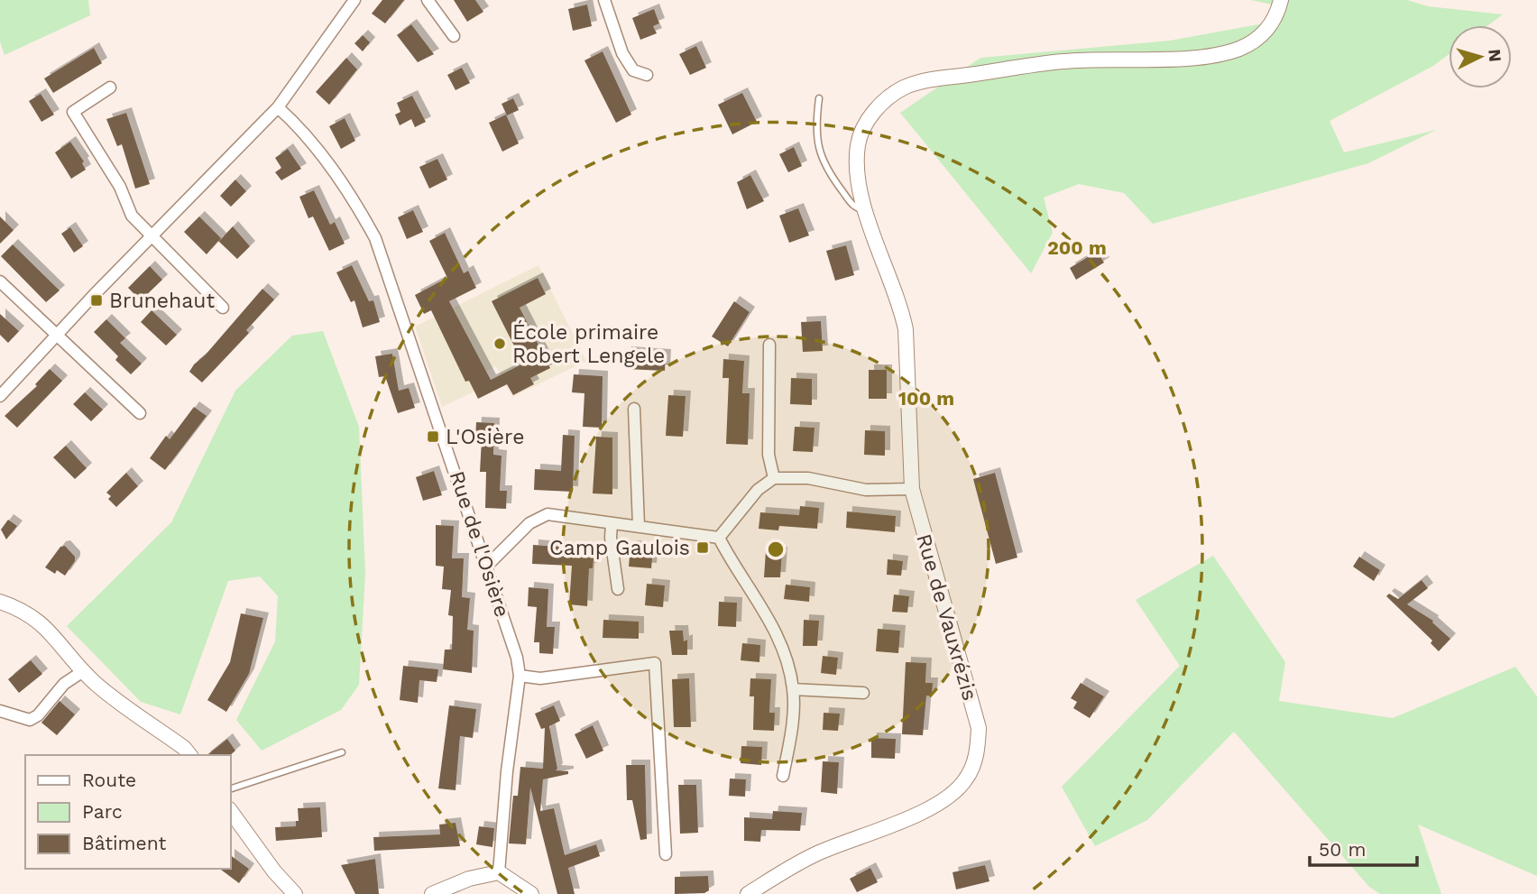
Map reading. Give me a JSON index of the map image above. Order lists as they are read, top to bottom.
{
  "streets": {
    "street": ["Rue de l'Osière", "Rue de Vauxrézis"]
  },
  "places": {
    "transit": ["Brunehaut", "L'Osière", "Camp Gaulois"],
    "other": ["École primaire Robert Lengele"]
  },
  "legend": ["Route", "Parc", "Bâtiment"],
  "scale_bar": "50 m",
  "north": "right",
  "rings": ["200 m", "100 m"]
}
